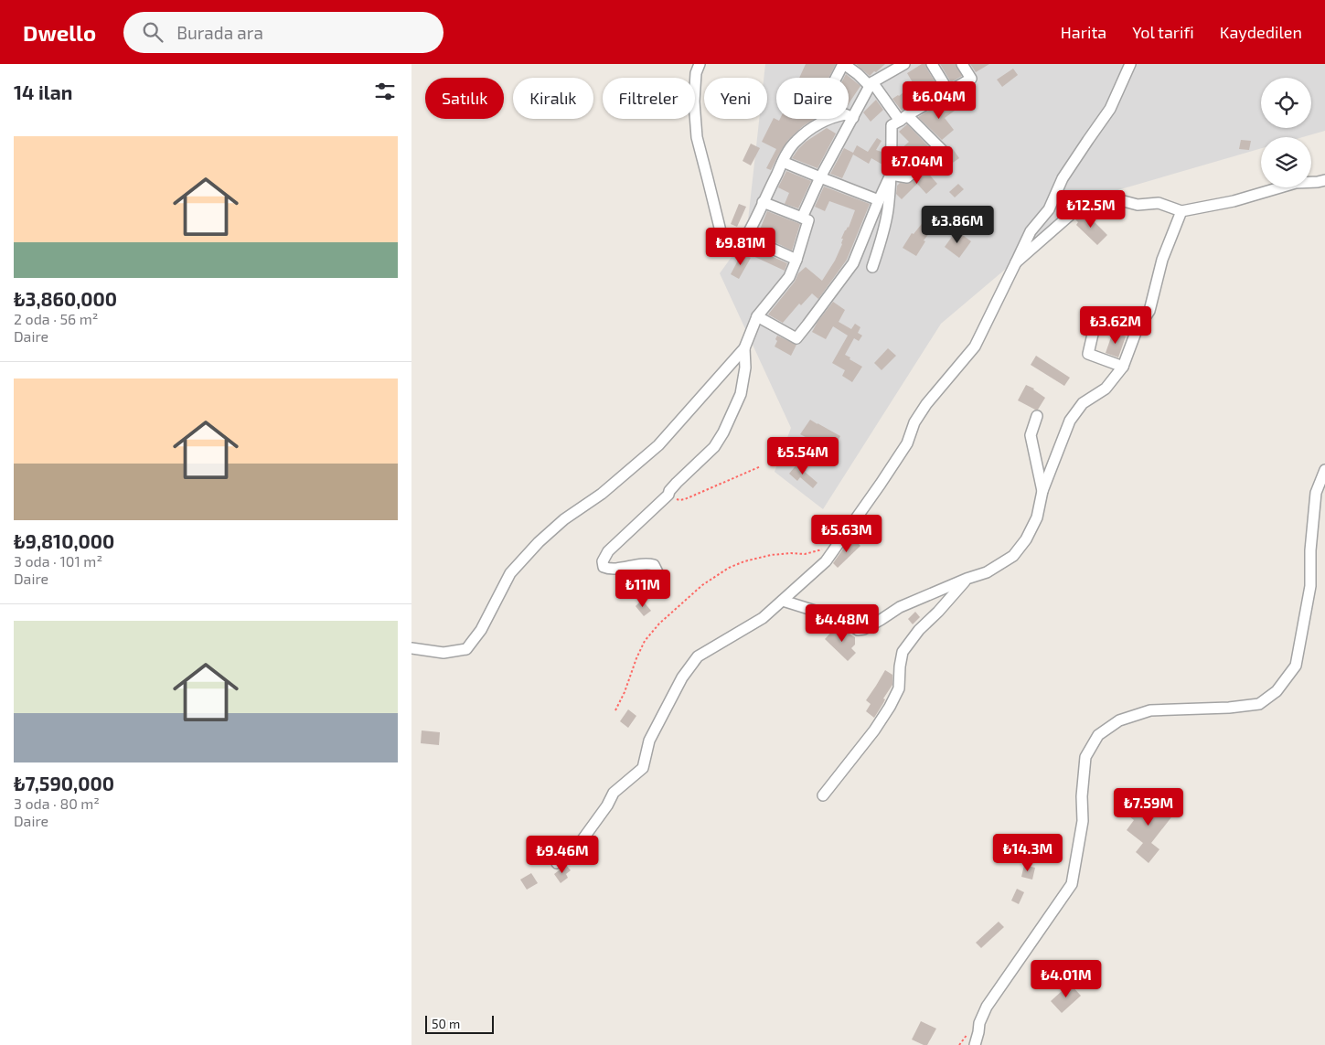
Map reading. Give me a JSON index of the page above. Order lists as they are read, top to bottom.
{
  "scale_bar": "50 m",
  "page": {
    "header": "Dwello",
    "search": "Burada ara",
    "nav": ["Harita", "Yol tarifi", "Kaydedilen"],
    "heading": "14 ilan",
    "chip": [
      "Satılık",
      "Kiralık",
      "Filtreler",
      "Yeni",
      "Daire"
    ],
    "price": [
      "₺6.04M",
      "₺7.04M",
      "₺12.5M",
      "₺3.86M",
      "₺9.81M",
      "₺3.62M",
      "₺5.54M",
      "₺5.63M",
      "₺11M",
      "₺4.48M",
      "₺7.59M",
      "₺14.3M",
      "₺9.46M",
      "₺4.01M"
    ],
    "list": [
      {
        "name": "₺3,860,000",
        "note": "2 oda · 56 m² · Daire"
      },
      {
        "name": "₺9,810,000",
        "note": "3 oda · 101 m² · Daire"
      },
      {
        "name": "₺7,590,000",
        "note": "3 oda · 80 m² · Daire"
      }
    ],
    "scale": "50 m"
  }
}
